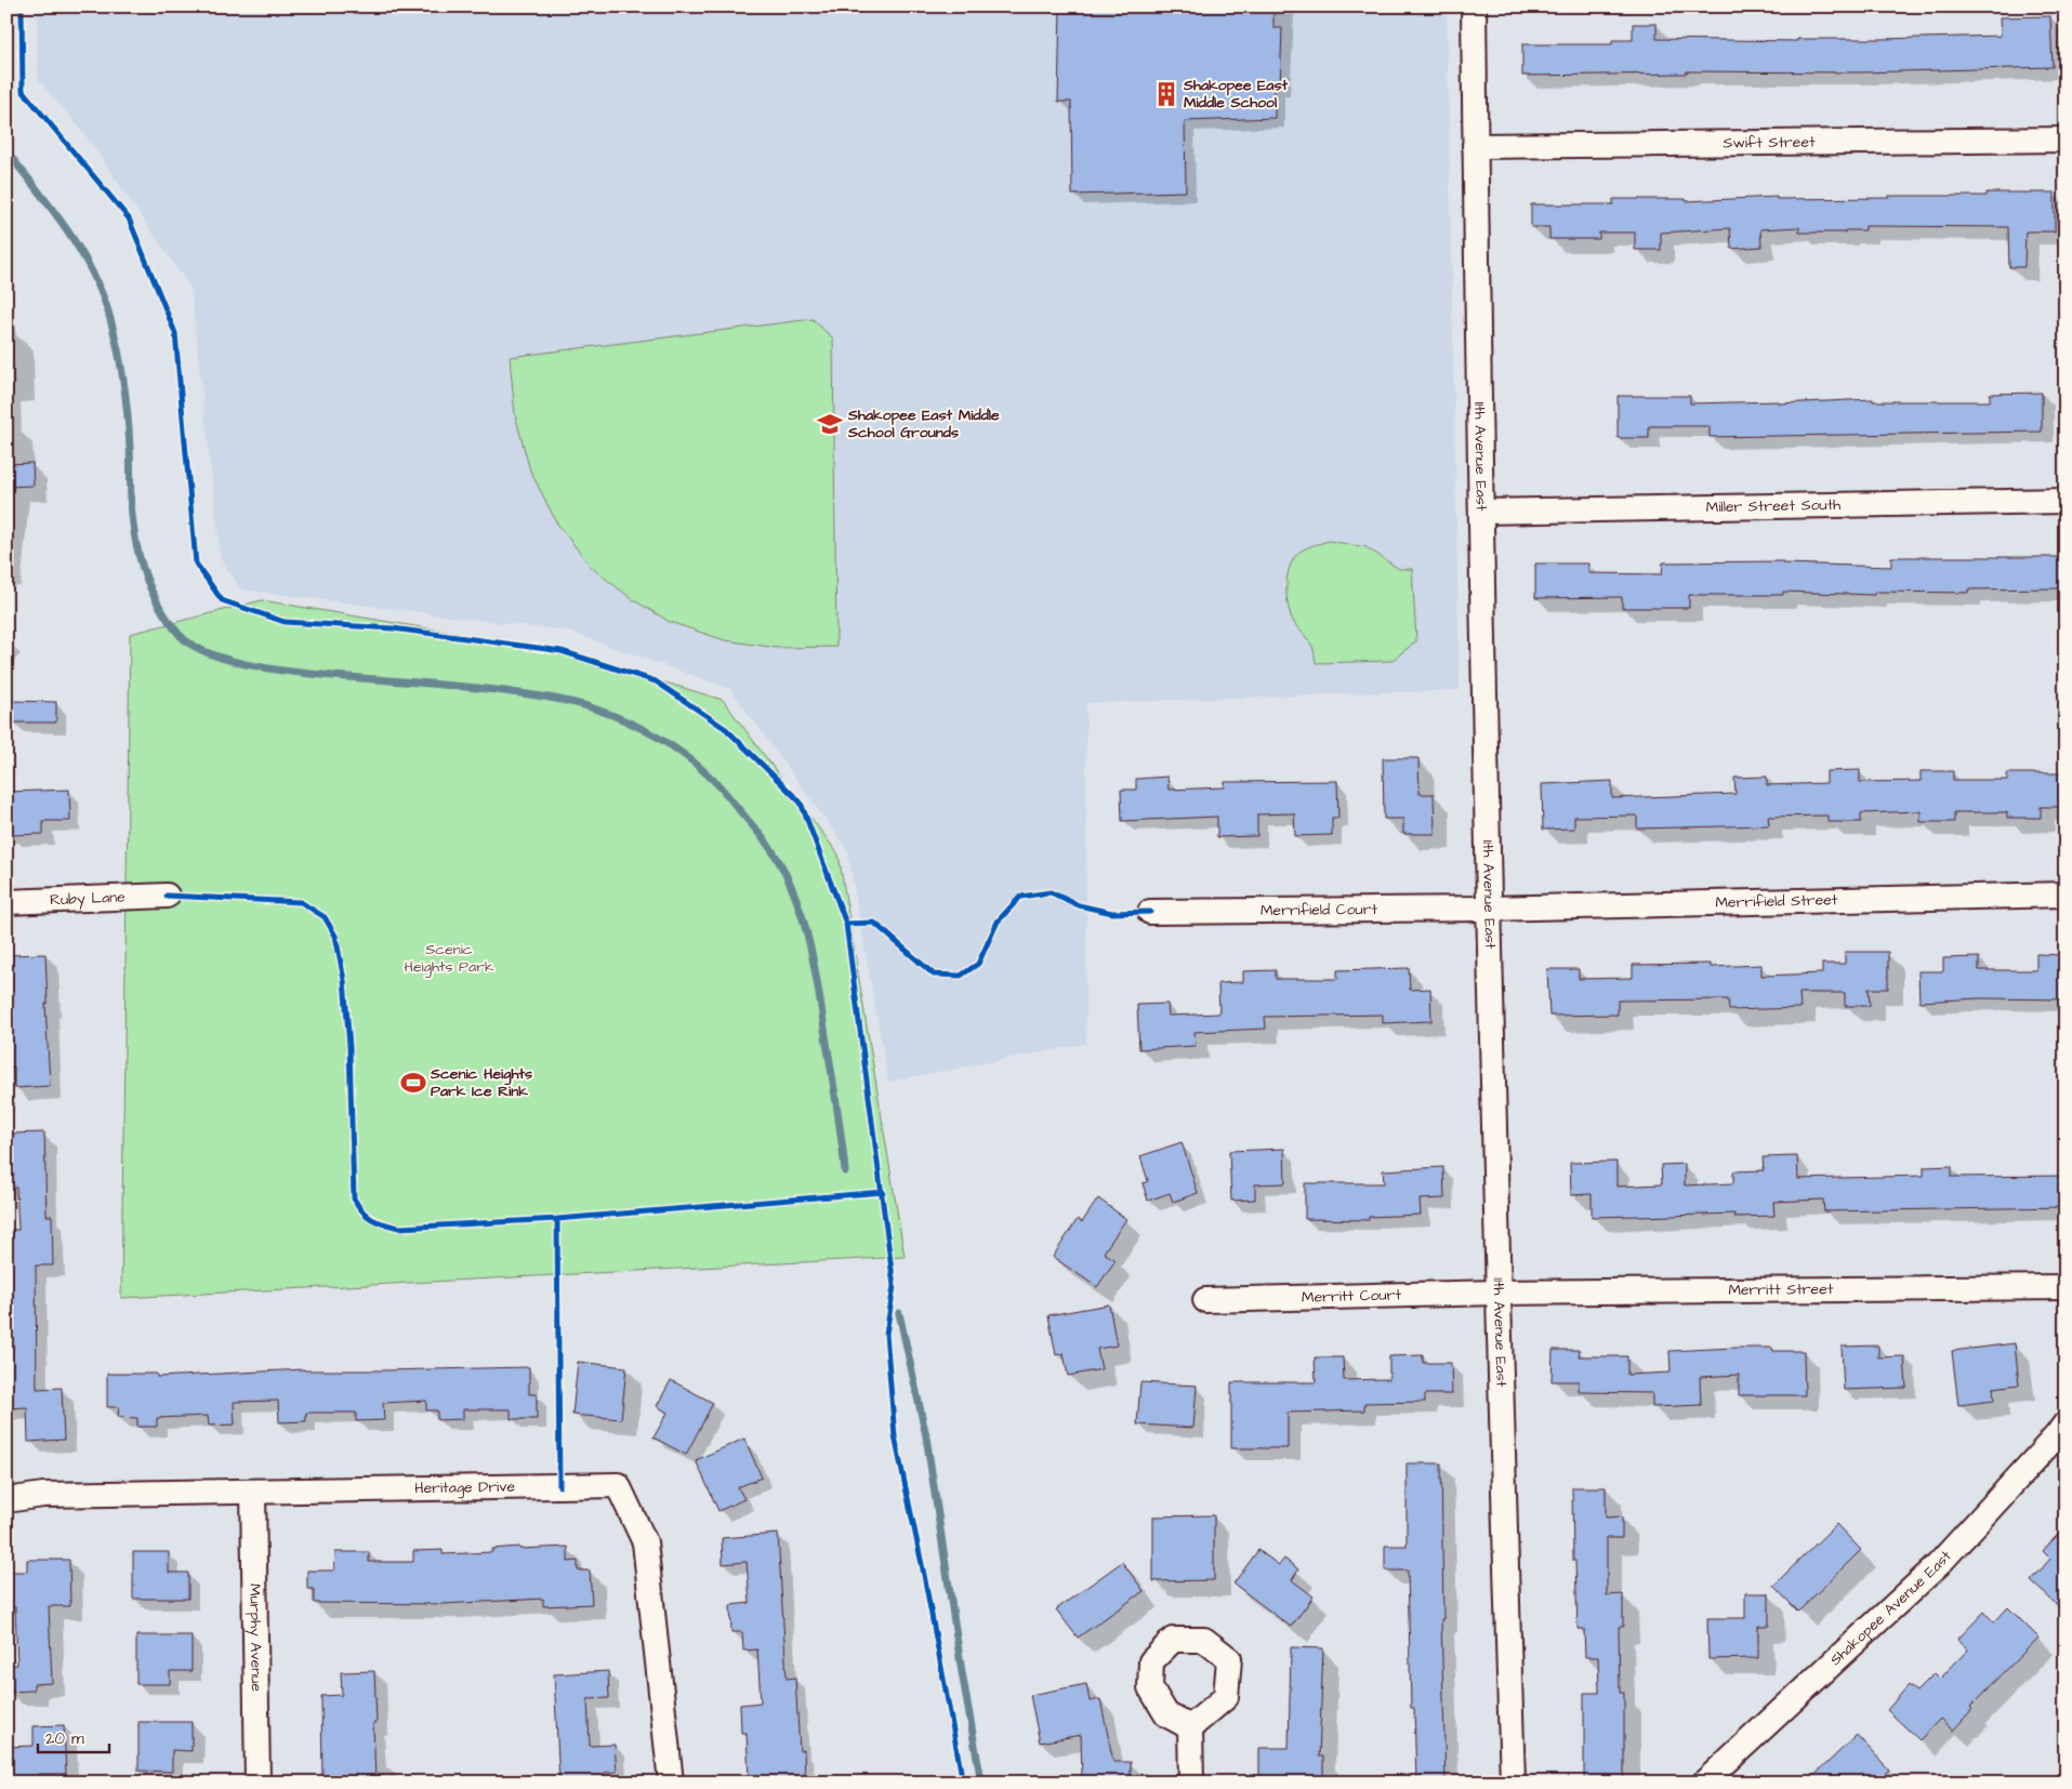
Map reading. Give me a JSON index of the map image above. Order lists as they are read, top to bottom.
{
  "streets": {
    "street": [
      "Swift Street",
      "11th Avenue East",
      "Miller Street South",
      "Ruby Lane",
      "Merrifield Street",
      "Merrifield Court",
      "Merritt Street",
      "Merritt Court",
      "Heritage Drive",
      "Shakopee Avenue East",
      "Murphy Avenue"
    ]
  },
  "crossings": [
    ["Swift Street", "11th Avenue East"],
    ["11th Avenue East", "Miller Street South"],
    ["11th Avenue East", "Merrifield Street"],
    ["11th Avenue East", "Merrifield Court"],
    ["11th Avenue East", "Merritt Street"],
    ["11th Avenue East", "Merritt Court"],
    ["Merrifield Street", "Merrifield Court"],
    ["Merritt Street", "Merritt Court"],
    ["Heritage Drive", "Murphy Avenue"]
  ],
  "parks": ["Scenic Heights Park"],
  "places": {
    "building": ["Shakopee East Middle School"],
    "school or university": ["Shakopee East Middle School Grounds"],
    "sports": ["Scenic Heights Park Ice Rink"]
  },
  "scale_bar": "20 m"
}
